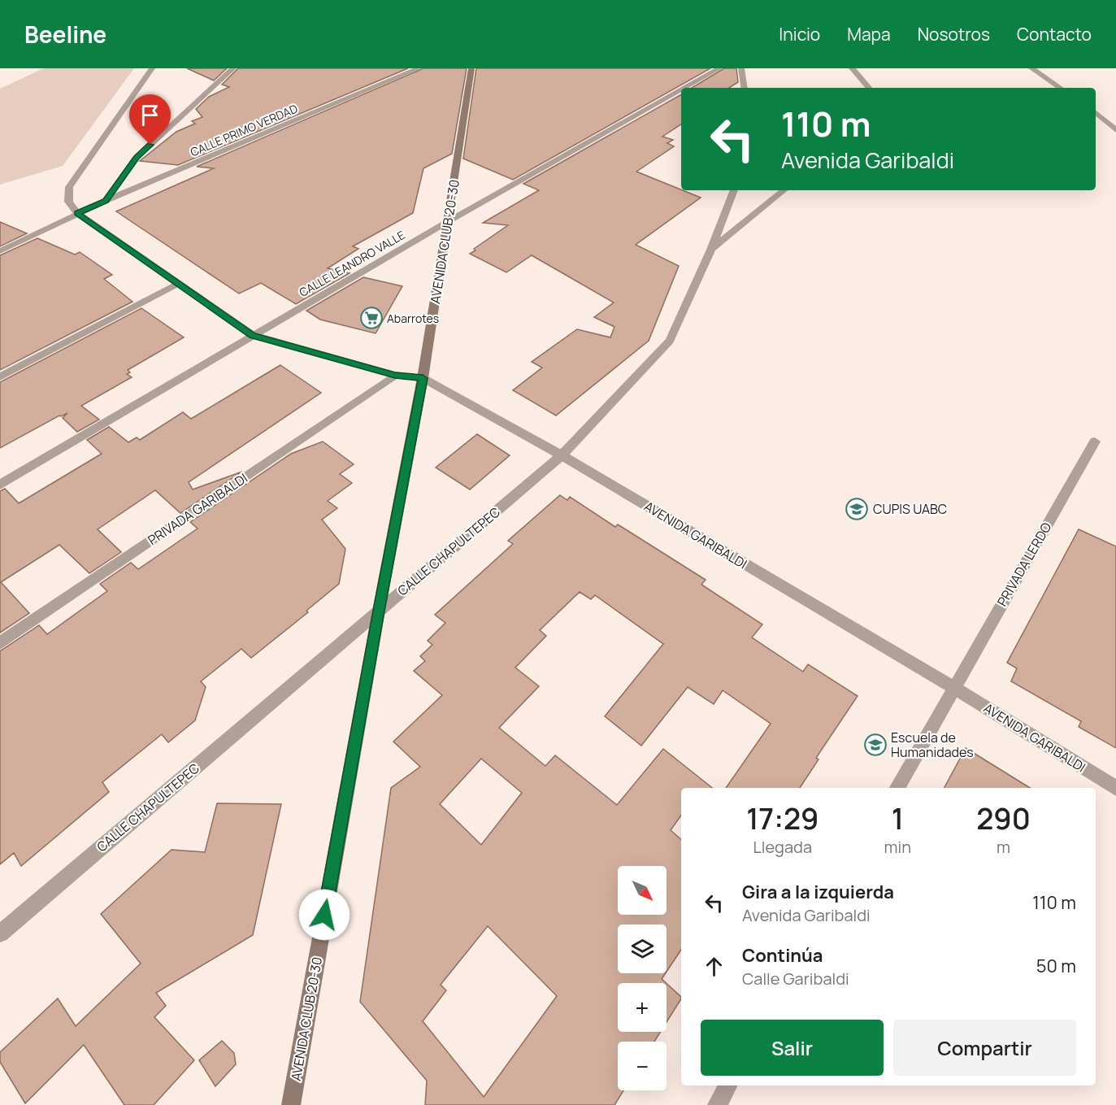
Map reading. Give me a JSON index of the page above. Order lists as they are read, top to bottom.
{
  "streets": {
    "main road": ["AVENIDA CLUB 20-30"],
    "street": [
      "CALLE PRIMO VERDAD",
      "CALLE LEANDRO VALLE",
      "PRIVADA GARIBALDI",
      "AVENIDA GARIBALDI",
      "CALLE CHAPULTEPEC",
      "PRIVADA LERDO"
    ]
  },
  "crossings": [
    ["CALLE PRIMO VERDAD", "AVENIDA GARIBALDI"],
    ["AVENIDA CLUB 20-30", "CALLE LEANDRO VALLE"],
    ["AVENIDA CLUB 20-30", "AVENIDA GARIBALDI"],
    ["AVENIDA CLUB 20-30", "CALLE CHAPULTEPEC"],
    ["CALLE LEANDRO VALLE", "AVENIDA GARIBALDI"],
    ["PRIVADA GARIBALDI", "AVENIDA GARIBALDI"],
    ["AVENIDA GARIBALDI", "CALLE CHAPULTEPEC"],
    ["AVENIDA GARIBALDI", "PRIVADA LERDO"]
  ],
  "places": {
    "supermarket": ["Abarrotes"],
    "school or university": ["CUPIS UABC", "Escuela de Humanidades"]
  },
  "north": "bottom right",
  "page": {
    "header": "Beeline",
    "nav": [
      "Inicio",
      "Mapa",
      "Nosotros",
      "Contacto"
    ],
    "turn": ["110 m", "Avenida Garibaldi"],
    "eta": [
      "17:29",
      "Llegada",
      "1",
      "min",
      "290",
      "m"
    ],
    "map_buttons": ["+", "−"],
    "list": [
      {
        "name": "Gira a la izquierda",
        "note": "Avenida Garibaldi",
        "value": "110 m"
      },
      {
        "name": "Continúa",
        "note": "Calle Garibaldi",
        "value": "50 m"
      }
    ],
    "buttons": ["Salir", "Compartir"]
  }
}
